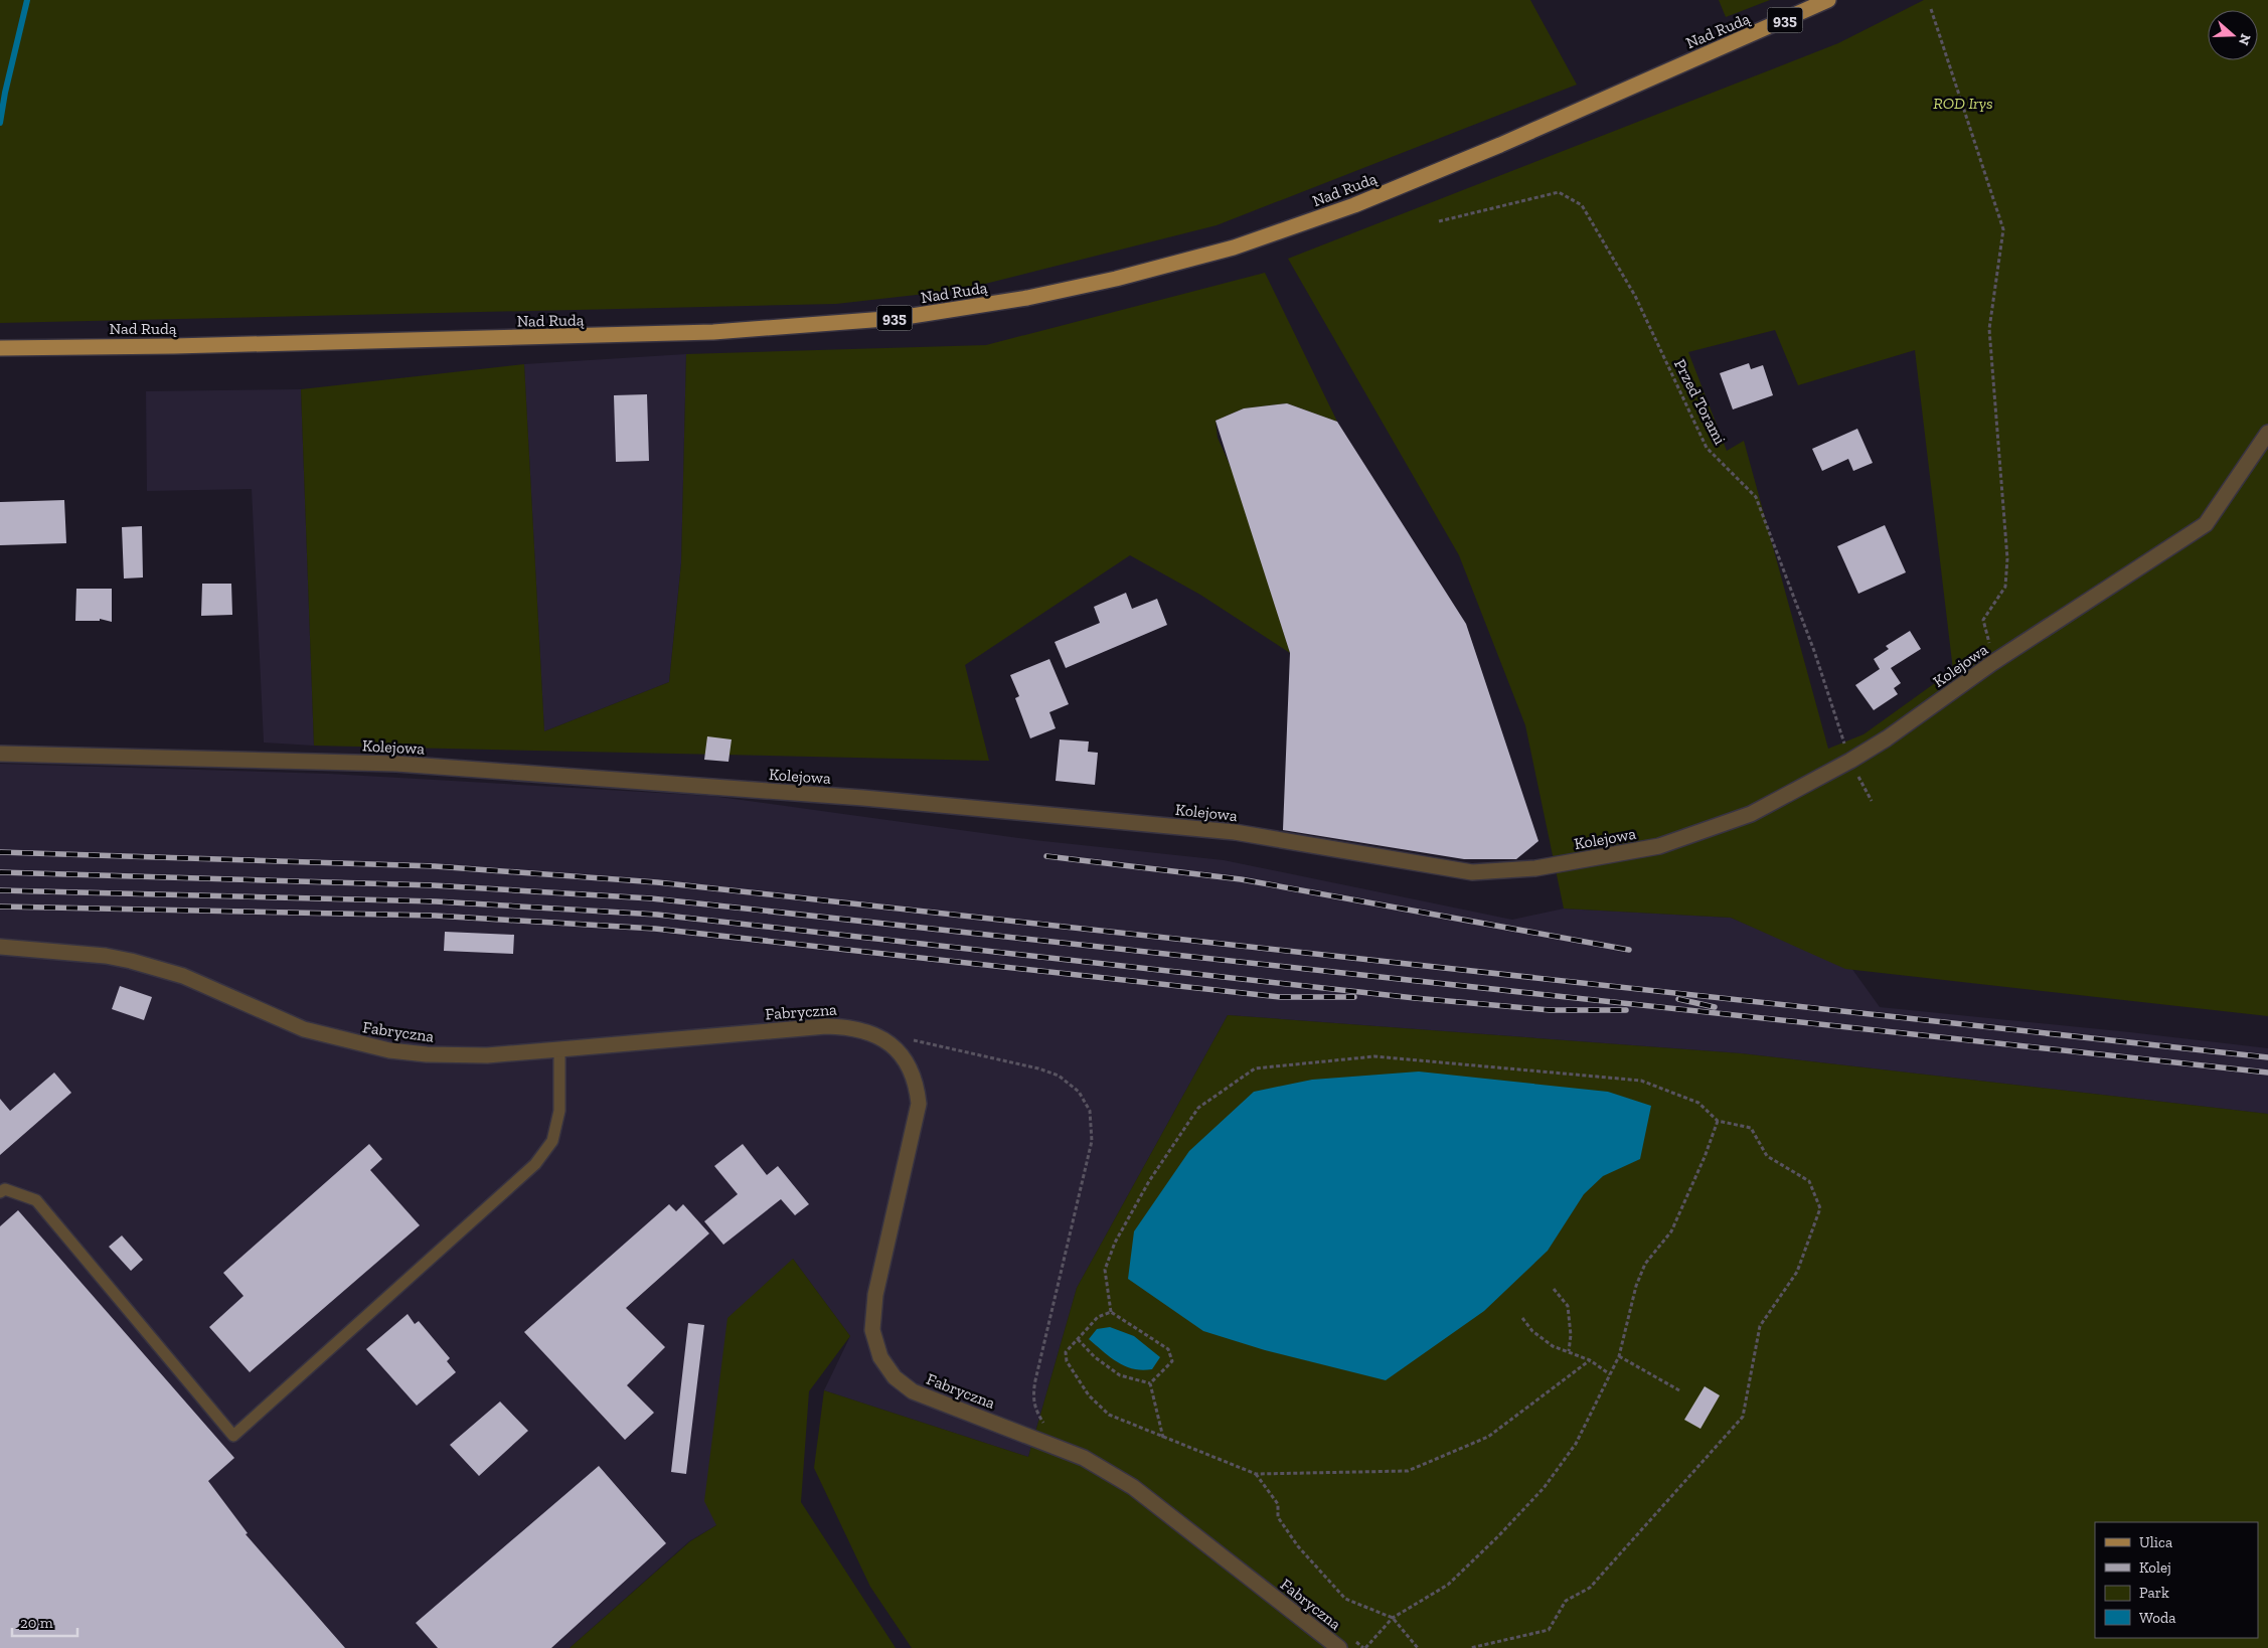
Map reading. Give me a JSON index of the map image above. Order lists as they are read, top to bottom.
{
  "streets": {
    "main road": ["935", "Nad Rudą"],
    "street": ["Kolejowa", "Fabryczna"],
    "path": ["Przed Torami"]
  },
  "crossings": [
    ["Przed Torami", "Kolejowa"]
  ],
  "parks": ["ROD Irys"],
  "legend": [
    "Ulica",
    "Kolej",
    "Park",
    "Woda"
  ],
  "scale_bar": "20 m",
  "north": "right"
}
